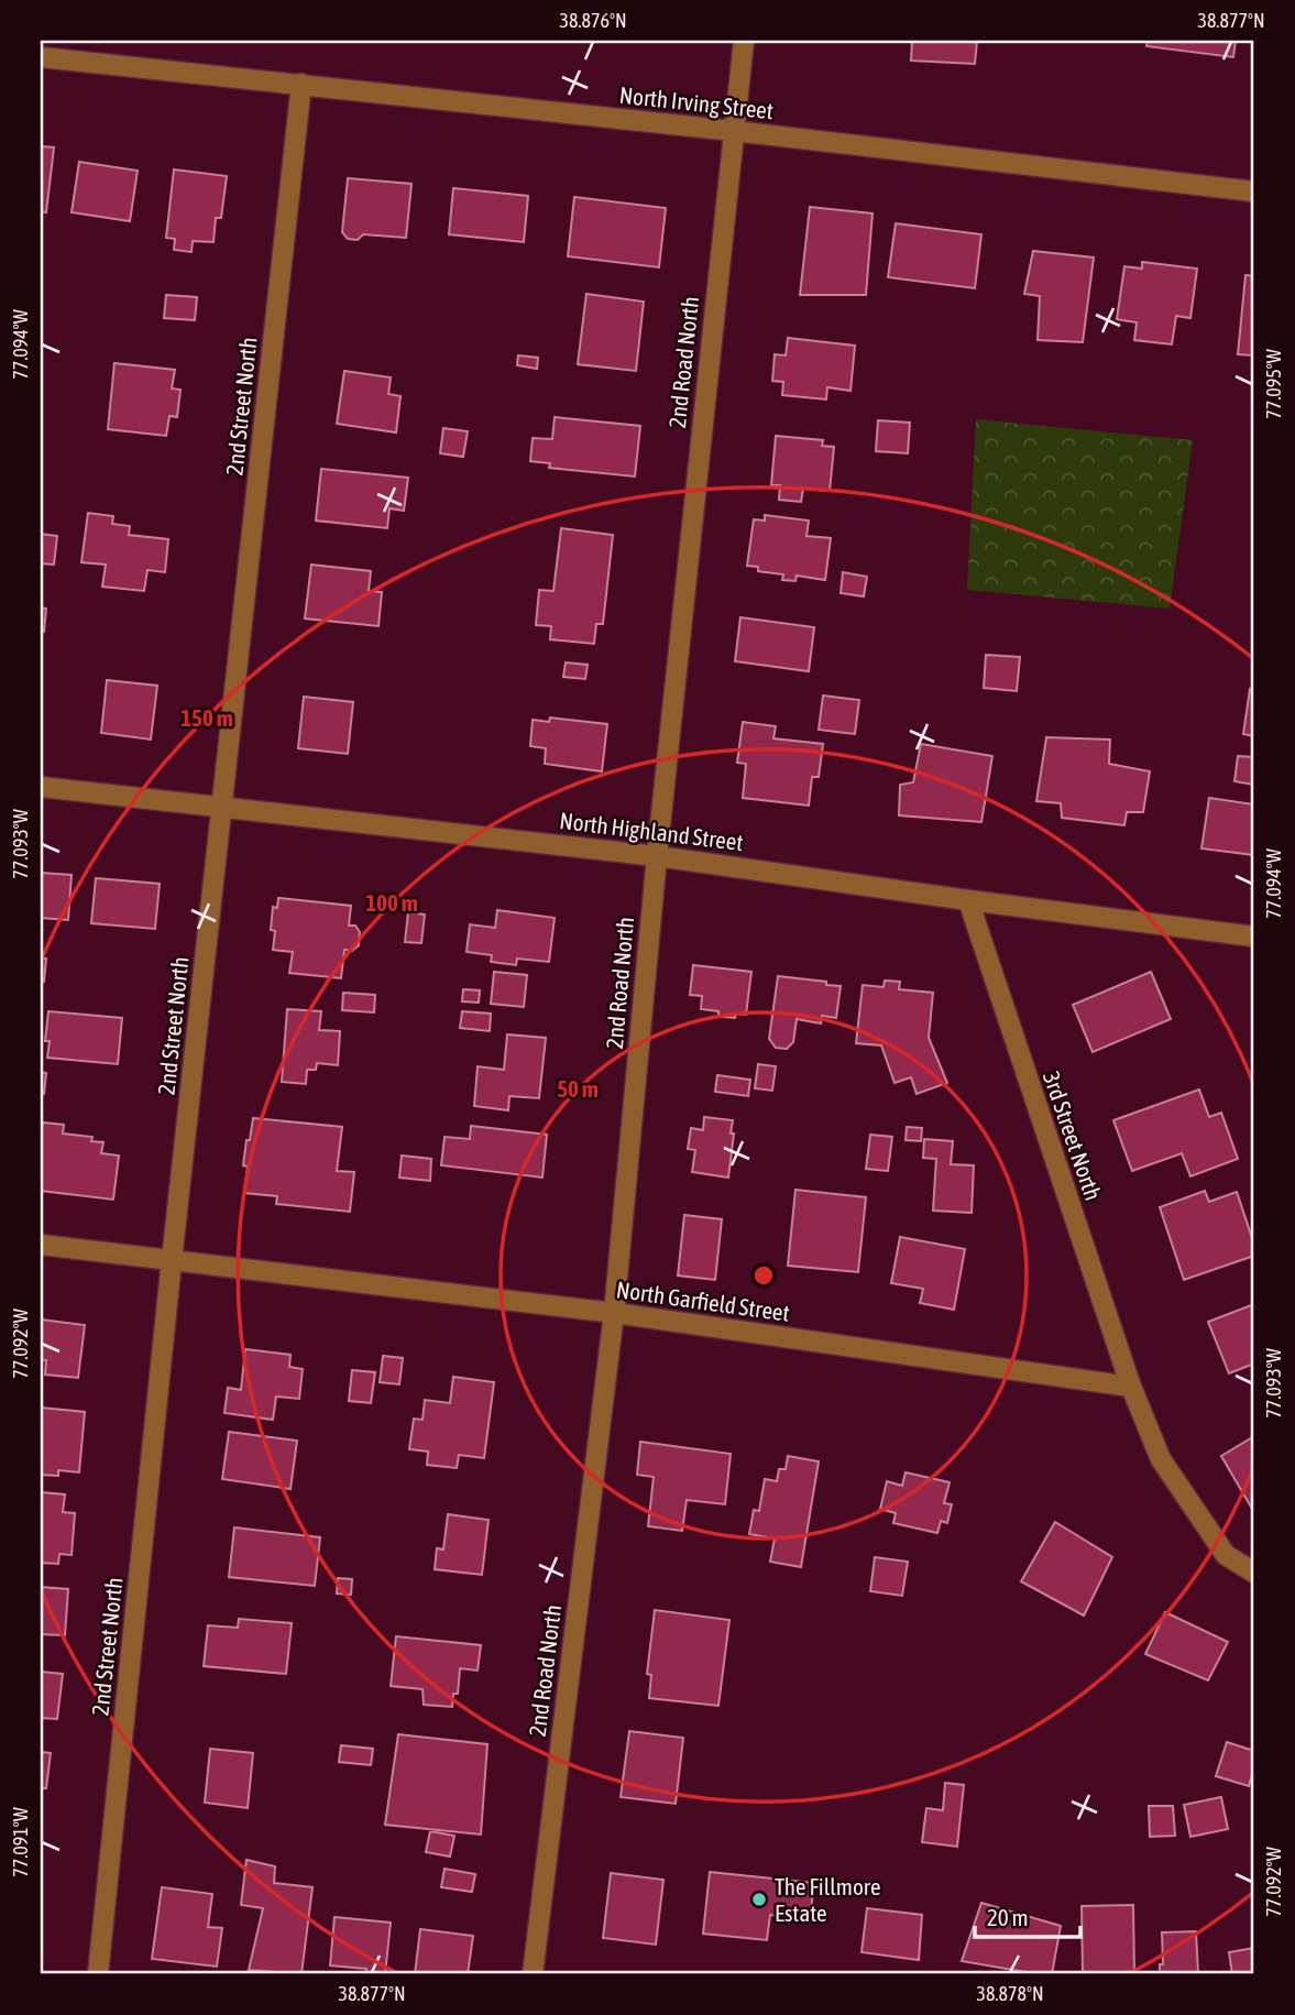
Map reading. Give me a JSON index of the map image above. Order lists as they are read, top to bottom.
{
  "streets": {
    "street": [
      "North Irving Street",
      "2nd Road North",
      "2nd Street North",
      "North Highland Street",
      "3rd Street North",
      "North Garfield Street"
    ]
  },
  "crossings": [
    ["North Irving Street", "2nd Road North"],
    ["North Irving Street", "2nd Street North"],
    ["2nd Road North", "North Highland Street"],
    ["2nd Road North", "North Garfield Street"],
    ["2nd Street North", "North Highland Street"],
    ["2nd Street North", "North Garfield Street"],
    ["North Highland Street", "3rd Street North"],
    ["3rd Street North", "North Garfield Street"]
  ],
  "places": ["The Fillmore Estate"],
  "scale_bar": "20 m",
  "coordinates": [
    "38.876°N",
    "38.877°N",
    "77.094°W",
    "77.095°W",
    "77.093°W",
    "77.092°W",
    "77.091°W",
    "38.878°N"
  ],
  "rings": ["150 m", "100 m", "50 m"]
}
